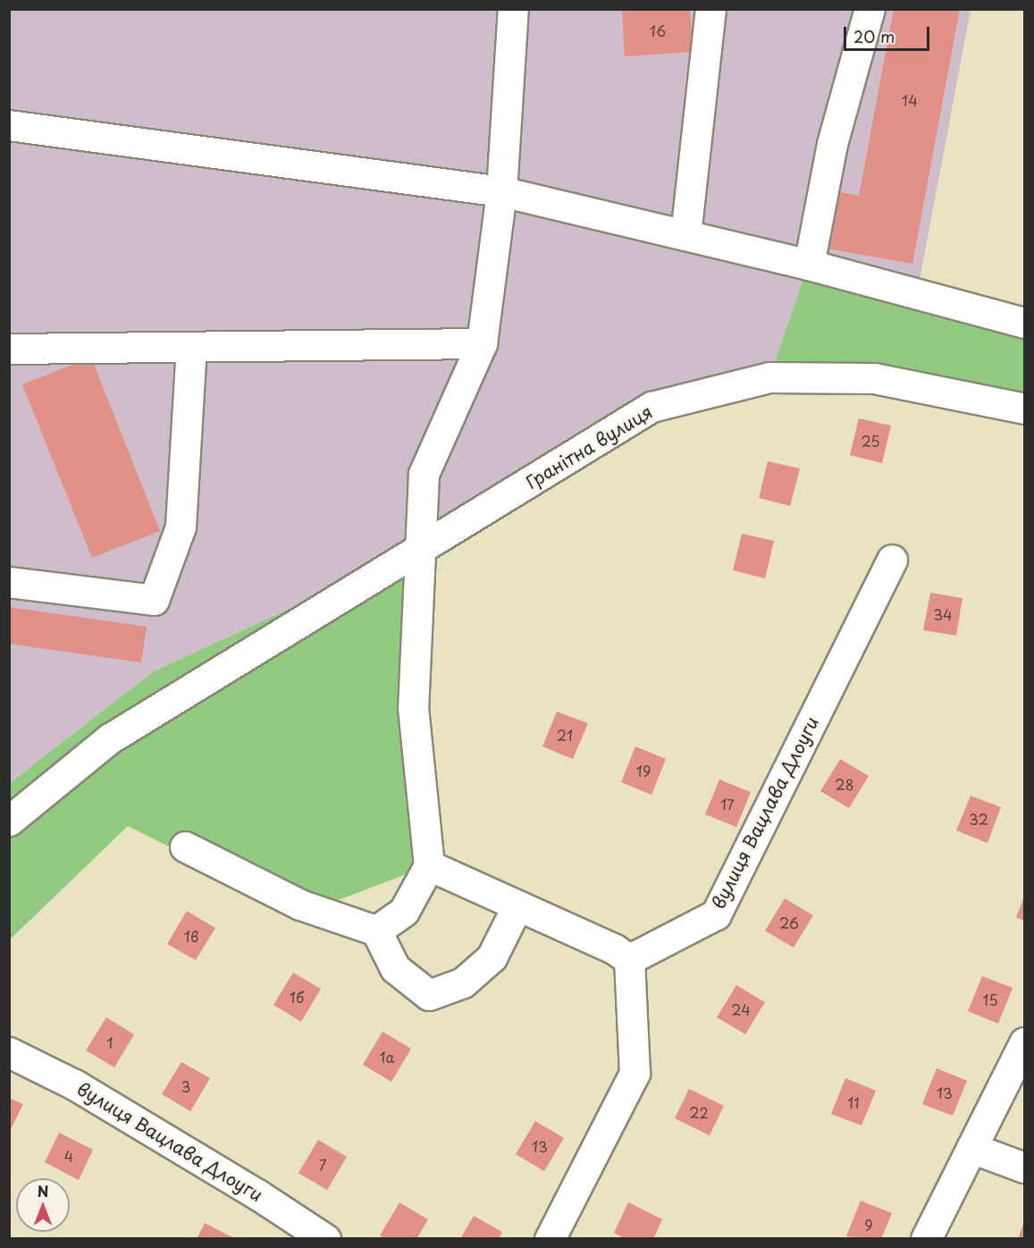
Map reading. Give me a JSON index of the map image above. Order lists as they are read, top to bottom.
{
  "streets": {
    "street": ["Гранітна вулиця", "вулиця Вацлава Длоуги"]
  },
  "house_numbers": [
    "16",
    "14",
    "25",
    "34",
    "21",
    "19",
    "28",
    "17",
    "32",
    "26",
    "1в",
    "1б",
    "15",
    "24",
    "1",
    "1а",
    "3",
    "13",
    "11",
    "22",
    "13",
    "4",
    "7",
    "9"
  ],
  "scale_bar": "20 m",
  "north": "top"
}
